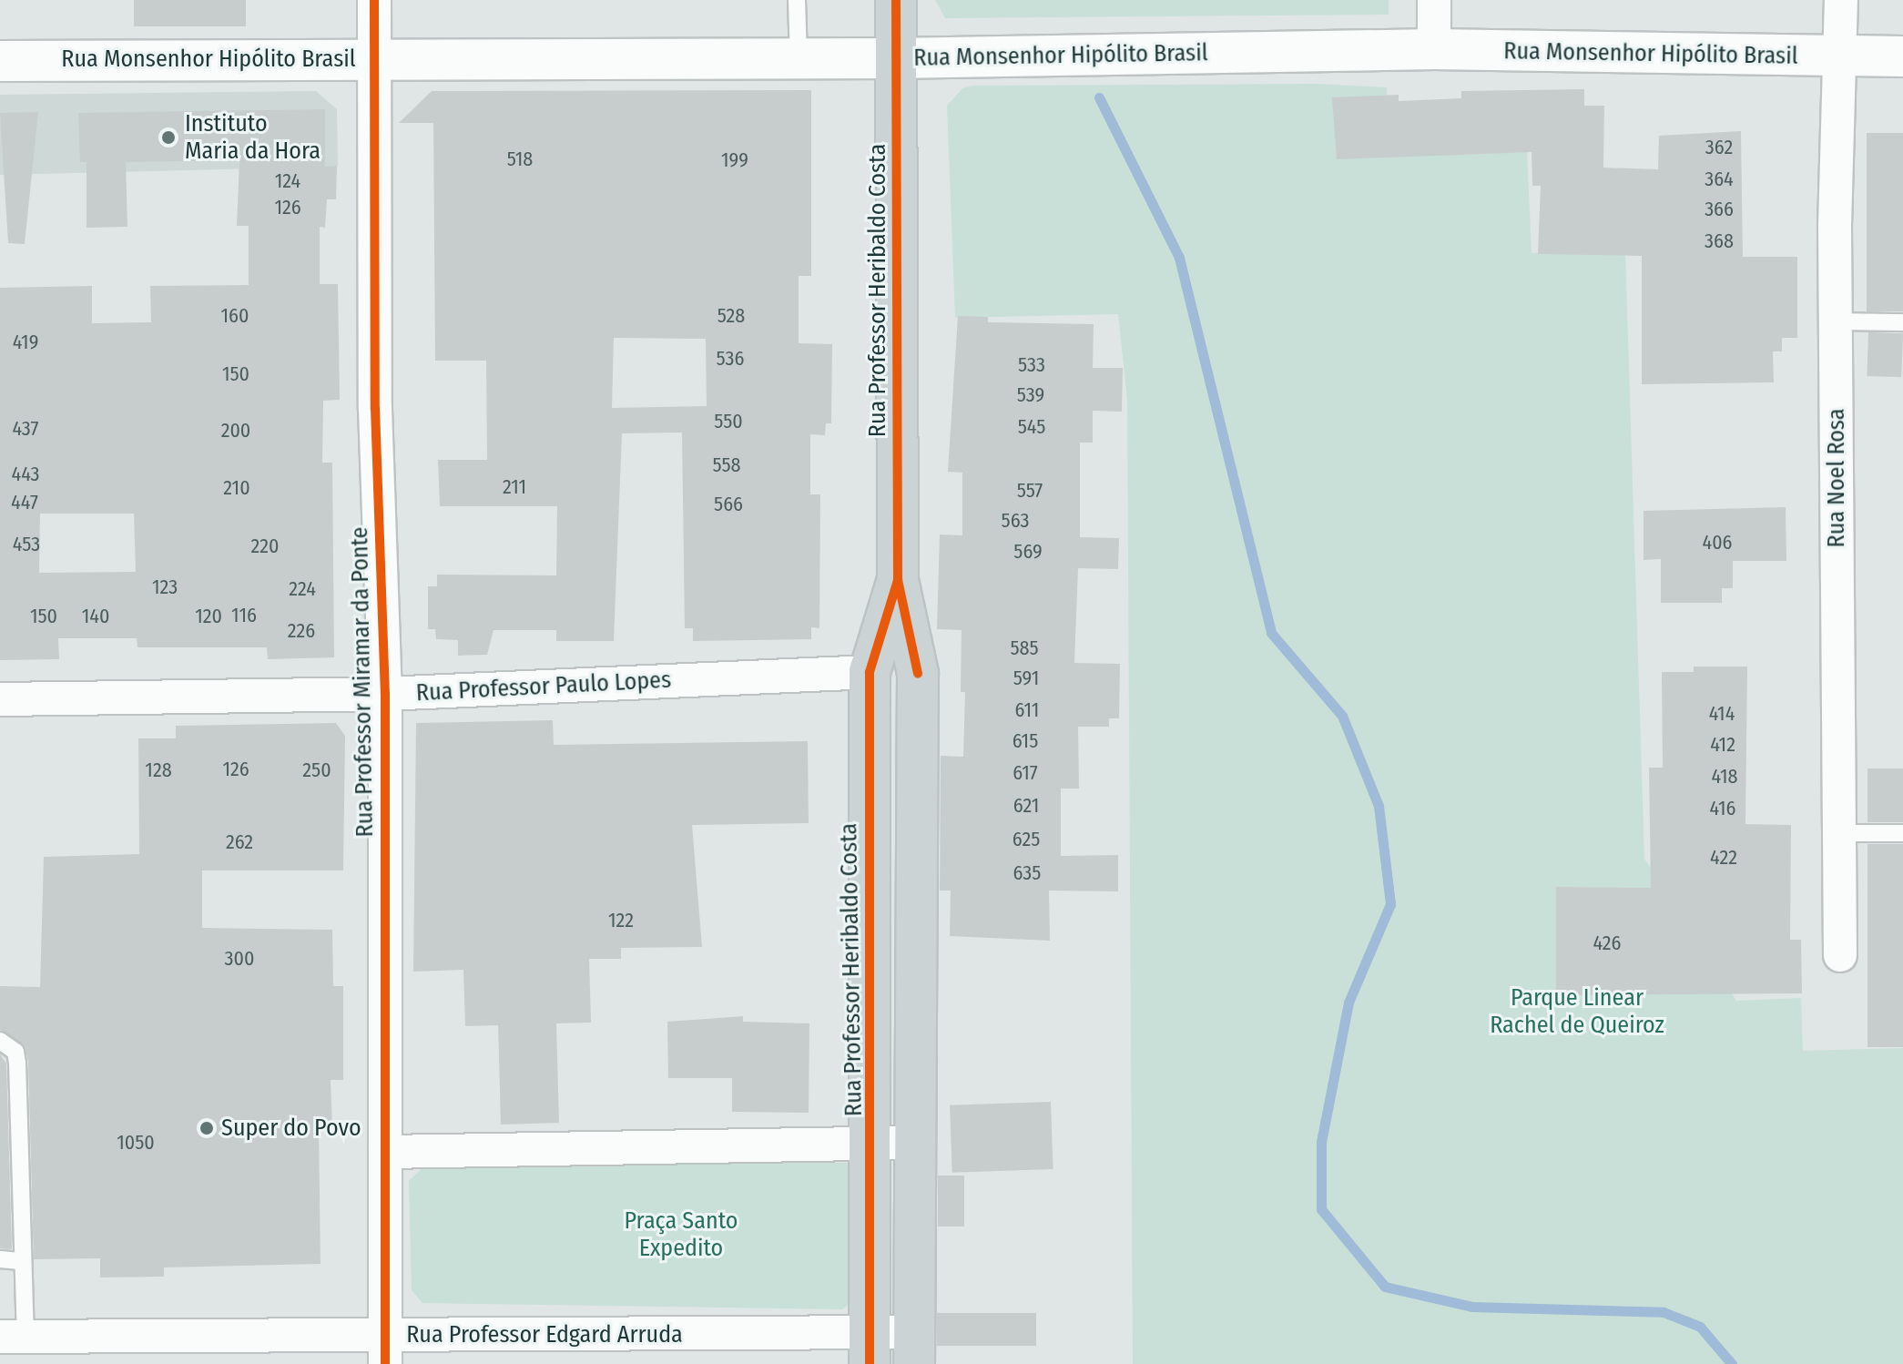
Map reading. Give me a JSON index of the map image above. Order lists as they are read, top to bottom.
{
  "streets": {
    "main road": ["Rua Monsenhor Hipólito Brasil", "Rua Professor Heribaldo Costa"],
    "street": [
      "Rua Noel Rosa",
      "Rua Professor Miramar da Ponte",
      "Rua Professor Paulo Lopes",
      "Rua Professor Edgard Arruda"
    ]
  },
  "crossings": [
    ["Rua Monsenhor Hipólito Brasil", "Rua Professor Heribaldo Costa"],
    ["Rua Monsenhor Hipólito Brasil", "Rua Noel Rosa"],
    ["Rua Monsenhor Hipólito Brasil", "Rua Professor Miramar da Ponte"],
    ["Rua Professor Heribaldo Costa", "Rua Professor Paulo Lopes"],
    ["Rua Professor Heribaldo Costa", "Rua Professor Edgard Arruda"],
    ["Rua Professor Miramar da Ponte", "Rua Professor Paulo Lopes"],
    ["Rua Professor Miramar da Ponte", "Rua Professor Edgard Arruda"]
  ],
  "parks": ["Parque Linear Rachel de Queiroz", "Praça Santo Expedito"],
  "places": ["Instituto Maria da Hora", "Super do Povo"],
  "house_numbers": [
    "362",
    "518",
    "199",
    "364",
    "124",
    "126",
    "366",
    "368",
    "160",
    "528",
    "419",
    "536",
    "533",
    "150",
    "539",
    "550",
    "545",
    "437",
    "200",
    "558",
    "443",
    "211",
    "210",
    "557",
    "447",
    "566",
    "563",
    "406",
    "453",
    "220",
    "569",
    "123",
    "224",
    "116",
    "150",
    "140",
    "120",
    "226",
    "585",
    "591",
    "611",
    "414",
    "615",
    "412",
    "126",
    "128",
    "250",
    "617",
    "418",
    "621",
    "416",
    "625",
    "262",
    "422",
    "635",
    "122",
    "426",
    "300",
    "1050"
  ]
}
